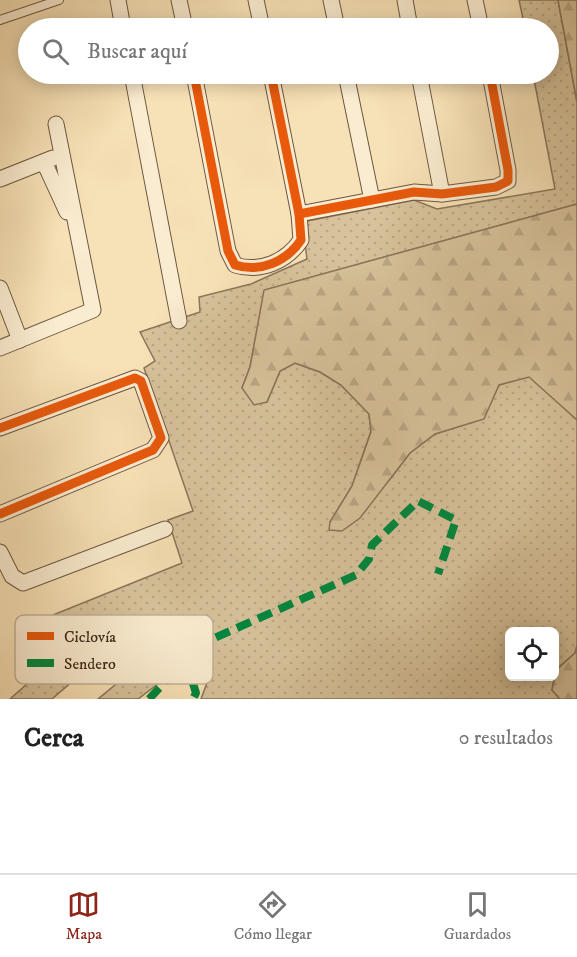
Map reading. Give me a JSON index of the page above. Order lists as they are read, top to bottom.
{
  "legend": ["Ciclovía", "Sendero"],
  "page": {
    "search": "Buscar aquí",
    "heading": ["Cerca", "0 resultados"],
    "nav": ["Mapa", "Cómo llegar", "Guardados"]
  }
}
